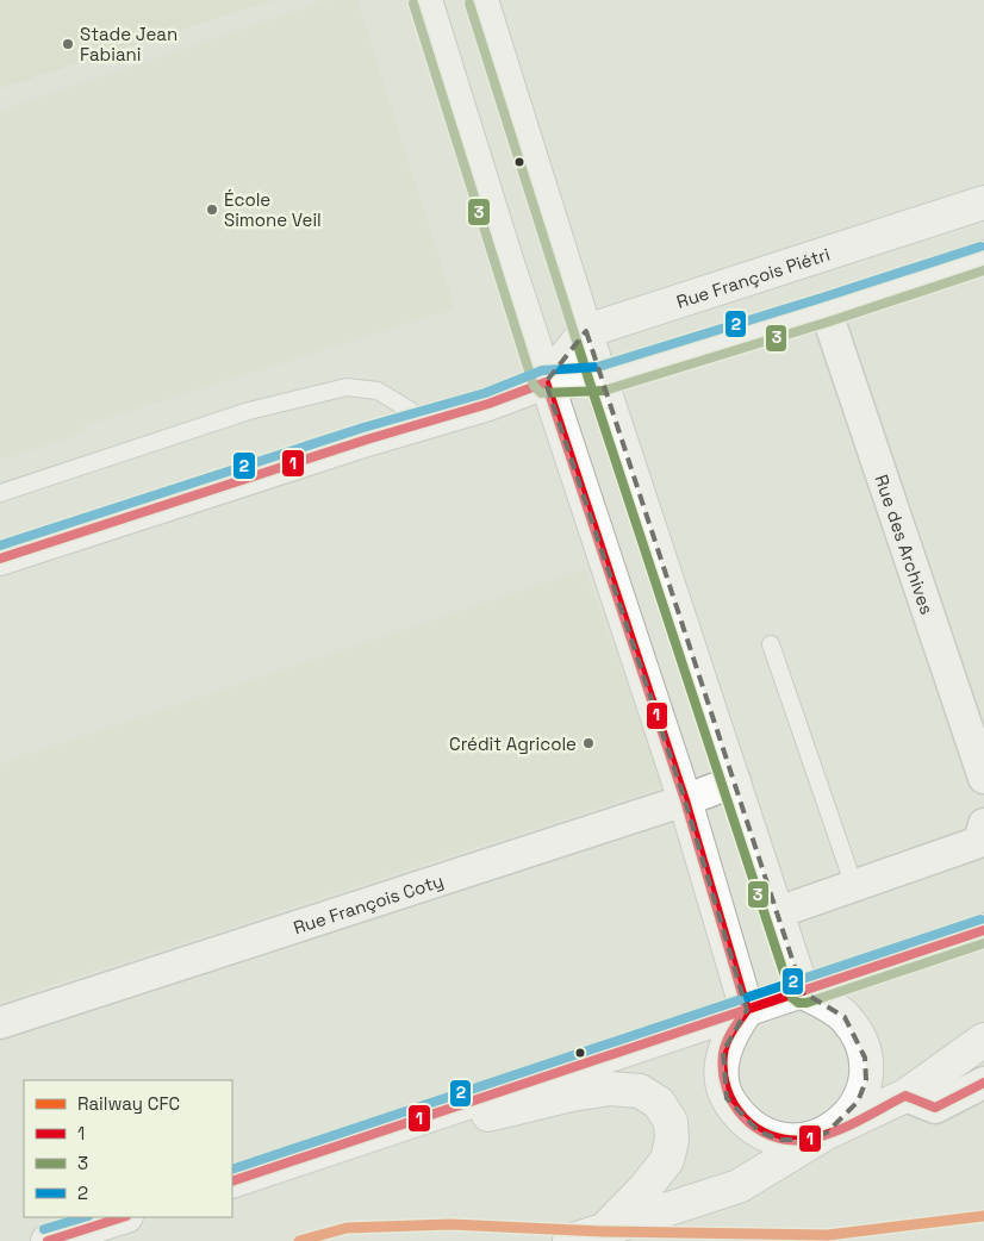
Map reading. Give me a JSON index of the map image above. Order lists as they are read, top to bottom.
{
  "streets": {
    "main road": ["Rue François Piétri"],
    "street": ["Rue des Archives", "Rue François Coty"]
  },
  "places": ["Stade Jean Fabiani", "École Simone Veil", "Crédit Agricole"],
  "lines": [
    "transit line 3",
    "transit line 2",
    "transit line 1",
    "rail line CFC"
  ],
  "legend": [
    "Railway CFC",
    "1",
    "3",
    "2"
  ]
}
